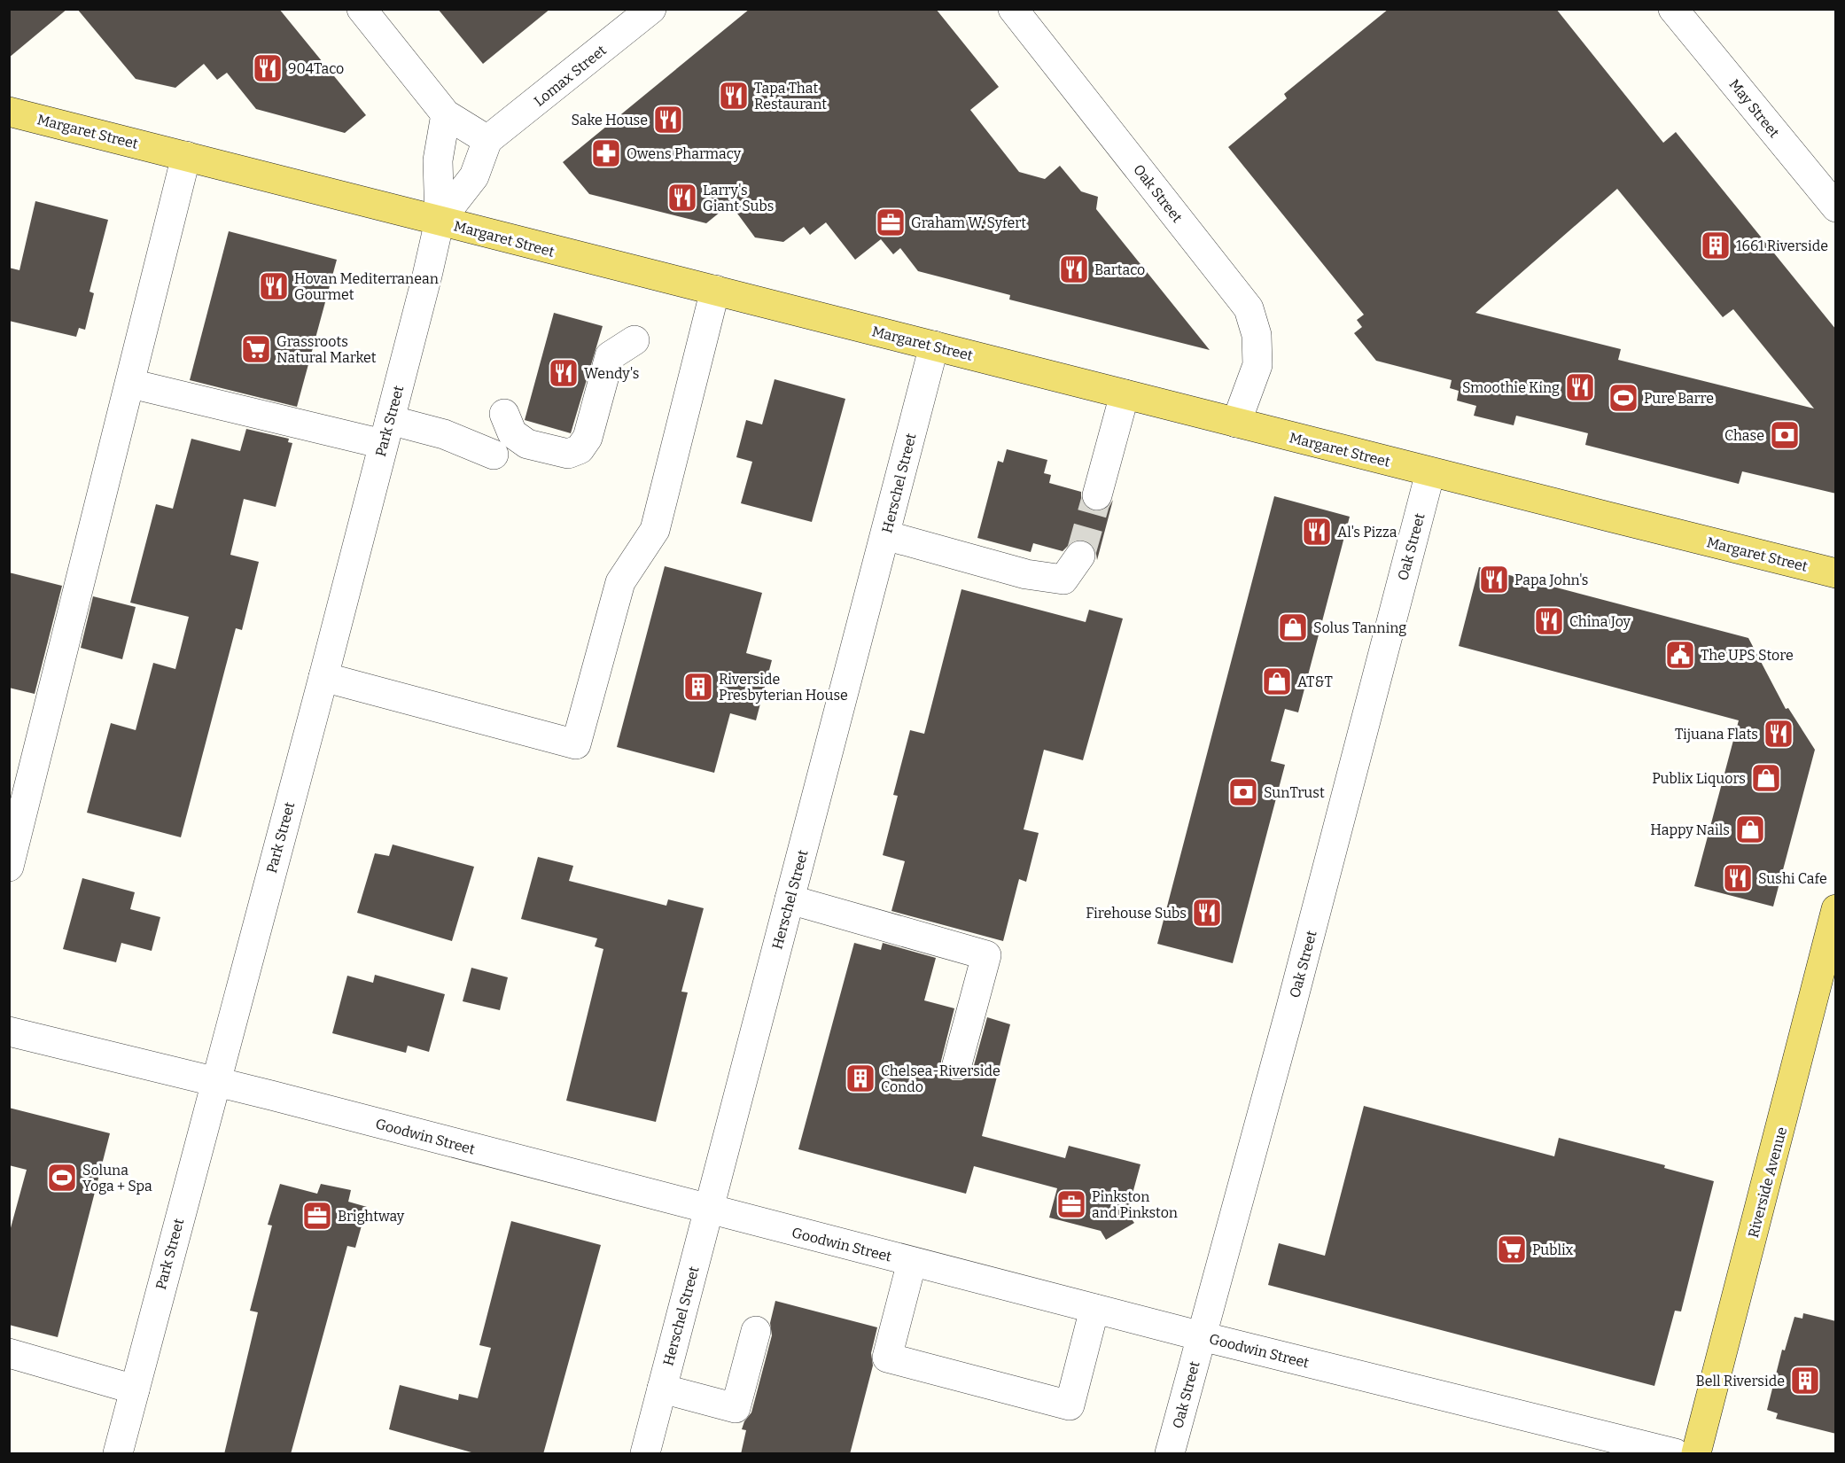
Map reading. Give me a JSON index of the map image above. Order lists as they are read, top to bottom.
{
  "streets": {
    "main road": ["Margaret Street", "Riverside Avenue"],
    "street": [
      "Lomax Street",
      "May Street",
      "Oak Street",
      "Park Street",
      "Herschel Street",
      "Goodwin Street"
    ]
  },
  "crossings": [
    ["Lomax Street", "Park Street"],
    ["Margaret Street", "Oak Street"],
    ["Margaret Street", "Park Street"],
    ["Margaret Street", "Herschel Street"],
    ["Oak Street", "Goodwin Street"],
    ["Park Street", "Goodwin Street"],
    ["Herschel Street", "Goodwin Street"]
  ],
  "places": {
    "restaurant": [
      "904Taco",
      "Tapa That Restaurant",
      "Sake House",
      "Larry's Giant Subs",
      "Bartaco",
      "Hovan Mediterranean Gourmet",
      "Wendy's",
      "Smoothie King",
      "Al's Pizza",
      "Papa John's",
      "China Joy",
      "Tijuana Flats",
      "Sushi Cafe",
      "Firehouse Subs"
    ],
    "pharmacy": ["Owens Pharmacy"],
    "office": ["Graham W. Syfert", "Pinkston and Pinkston", "Brightway"],
    "building": [
      "1661 Riverside",
      "Riverside Presbyterian House",
      "Chelsea-Riverside Condo",
      "Bell Riverside"
    ],
    "supermarket": ["Grassroots Natural Market", "Publix"],
    "sports": ["Pure Barre", "Soluna Yoga + Spa"],
    "bank": ["Chase", "SunTrust"],
    "shop": [
      "Solus Tanning",
      "AT&T",
      "Publix Liquors",
      "Happy Nails"
    ],
    "public building": ["The UPS Store"]
  }
}
